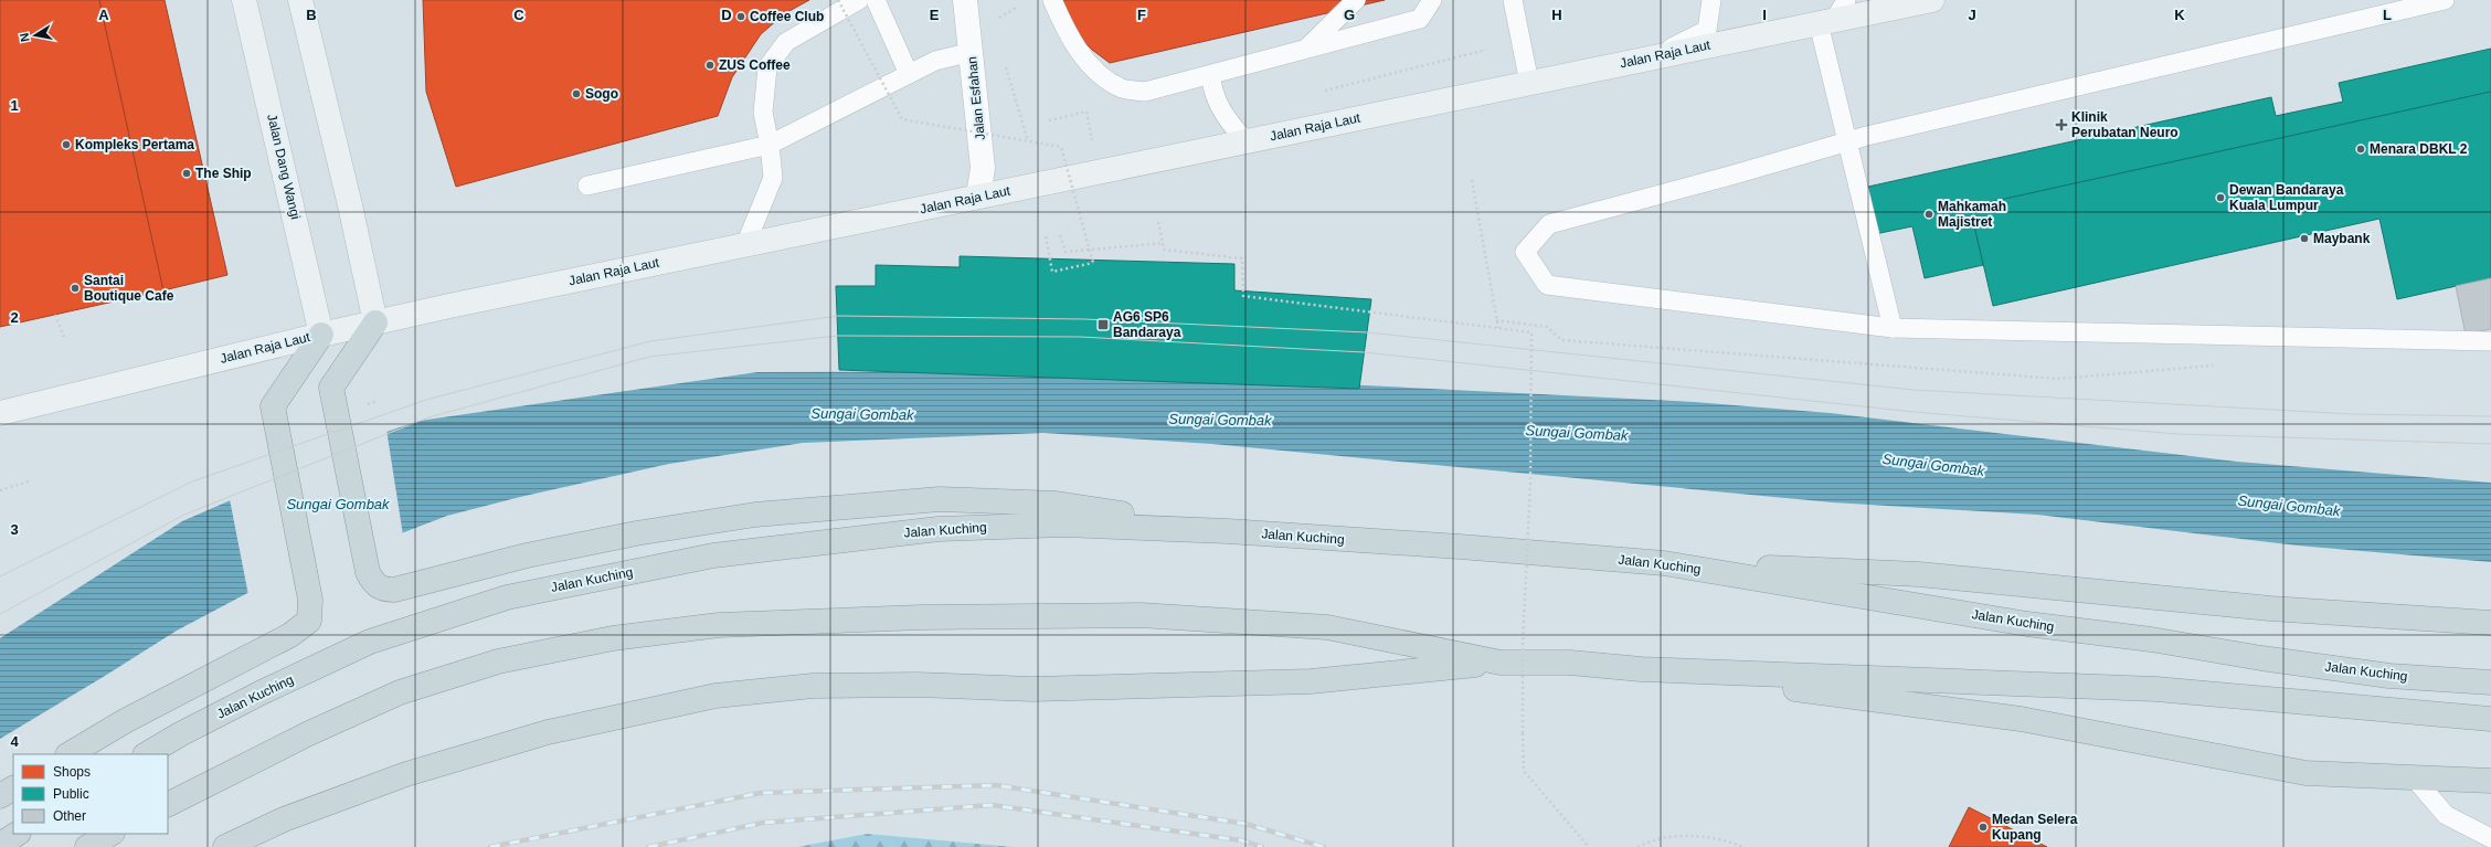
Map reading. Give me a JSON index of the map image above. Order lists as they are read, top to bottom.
{
  "streets": {
    "highway": ["Jalan Kuching"],
    "main road": ["Jalan Raja Laut", "Jalan Dang Wangi"],
    "street": ["Jalan Esfahan"]
  },
  "crossings": [
    ["Jalan Raja Laut", "Jalan Esfahan"],
    ["Jalan Raja Laut", "Jalan Dang Wangi"]
  ],
  "water": ["Sungai Gombak"],
  "places": {
    "other": [
      "Coffee Club",
      "ZUS Coffee",
      "Sogo",
      "Kompleks Pertama",
      "Menara DBKL 2",
      "The Ship",
      "Dewan Bandaraya Kuala Lumpur",
      "Mahkamah Majistret",
      "Maybank",
      "Santai Boutique Cafe",
      "Medan Selera Kupang"
    ],
    "health": ["Klinik Perubatan Neuro"],
    "transit": ["AG6 SP6 Bandaraya"]
  },
  "legend": ["Shops", "Public", "Other"],
  "north": "left",
  "grid": {
    "columns": [
      "A",
      "B",
      "C",
      "D",
      "E",
      "F",
      "G",
      "H",
      "I",
      "J",
      "K",
      "L"
    ],
    "rows": [
      "1",
      "2",
      "3",
      "4"
    ]
  }
}
